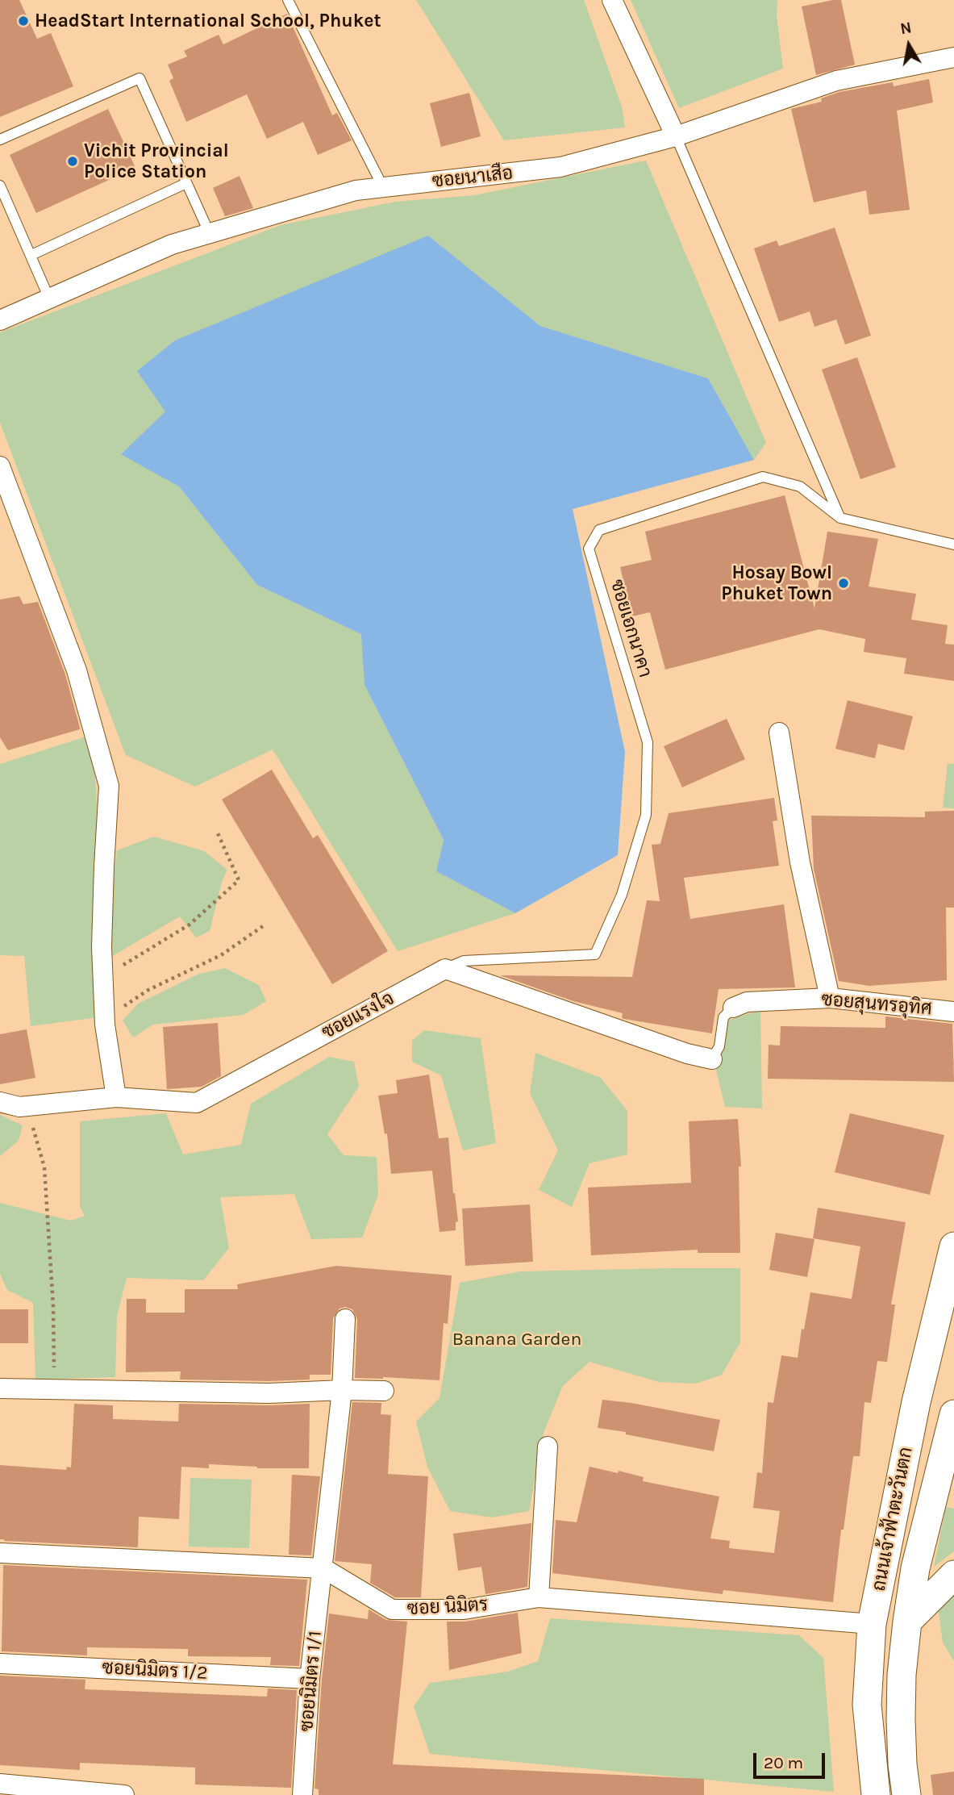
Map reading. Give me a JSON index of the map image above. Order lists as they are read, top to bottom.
{
  "streets": {
    "main road": ["ถนนเจ้าฟ้าตะวันตก"],
    "street": [
      "ซอยนาเสือ",
      "ซอยสุนทรอุทิศ",
      "ซอยแรงใจ",
      "ซอย นิมิตร",
      "ซอยนิมิตร 1/2",
      "ซอยนิมิตร 1/1"
    ],
    "lane": ["ซอยเอกนาคา"]
  },
  "crossings": [
    ["ซอยเอกนาคา", "ซอยแรงใจ"],
    ["ถนนเจ้าฟ้าตะวันตก", "ซอย นิมิตร"],
    ["ซอย นิมิตร", "ซอยนิมิตร 1/1"],
    ["ซอยนิมิตร 1/2", "ซอยนิมิตร 1/1"]
  ],
  "parks": ["Banana Garden"],
  "places": ["HeadStart International School, Phuket", "Vichit Provincial Police Station", "Hosay Bowl Phuket Town"],
  "scale_bar": "20 m",
  "north": "top"
}
